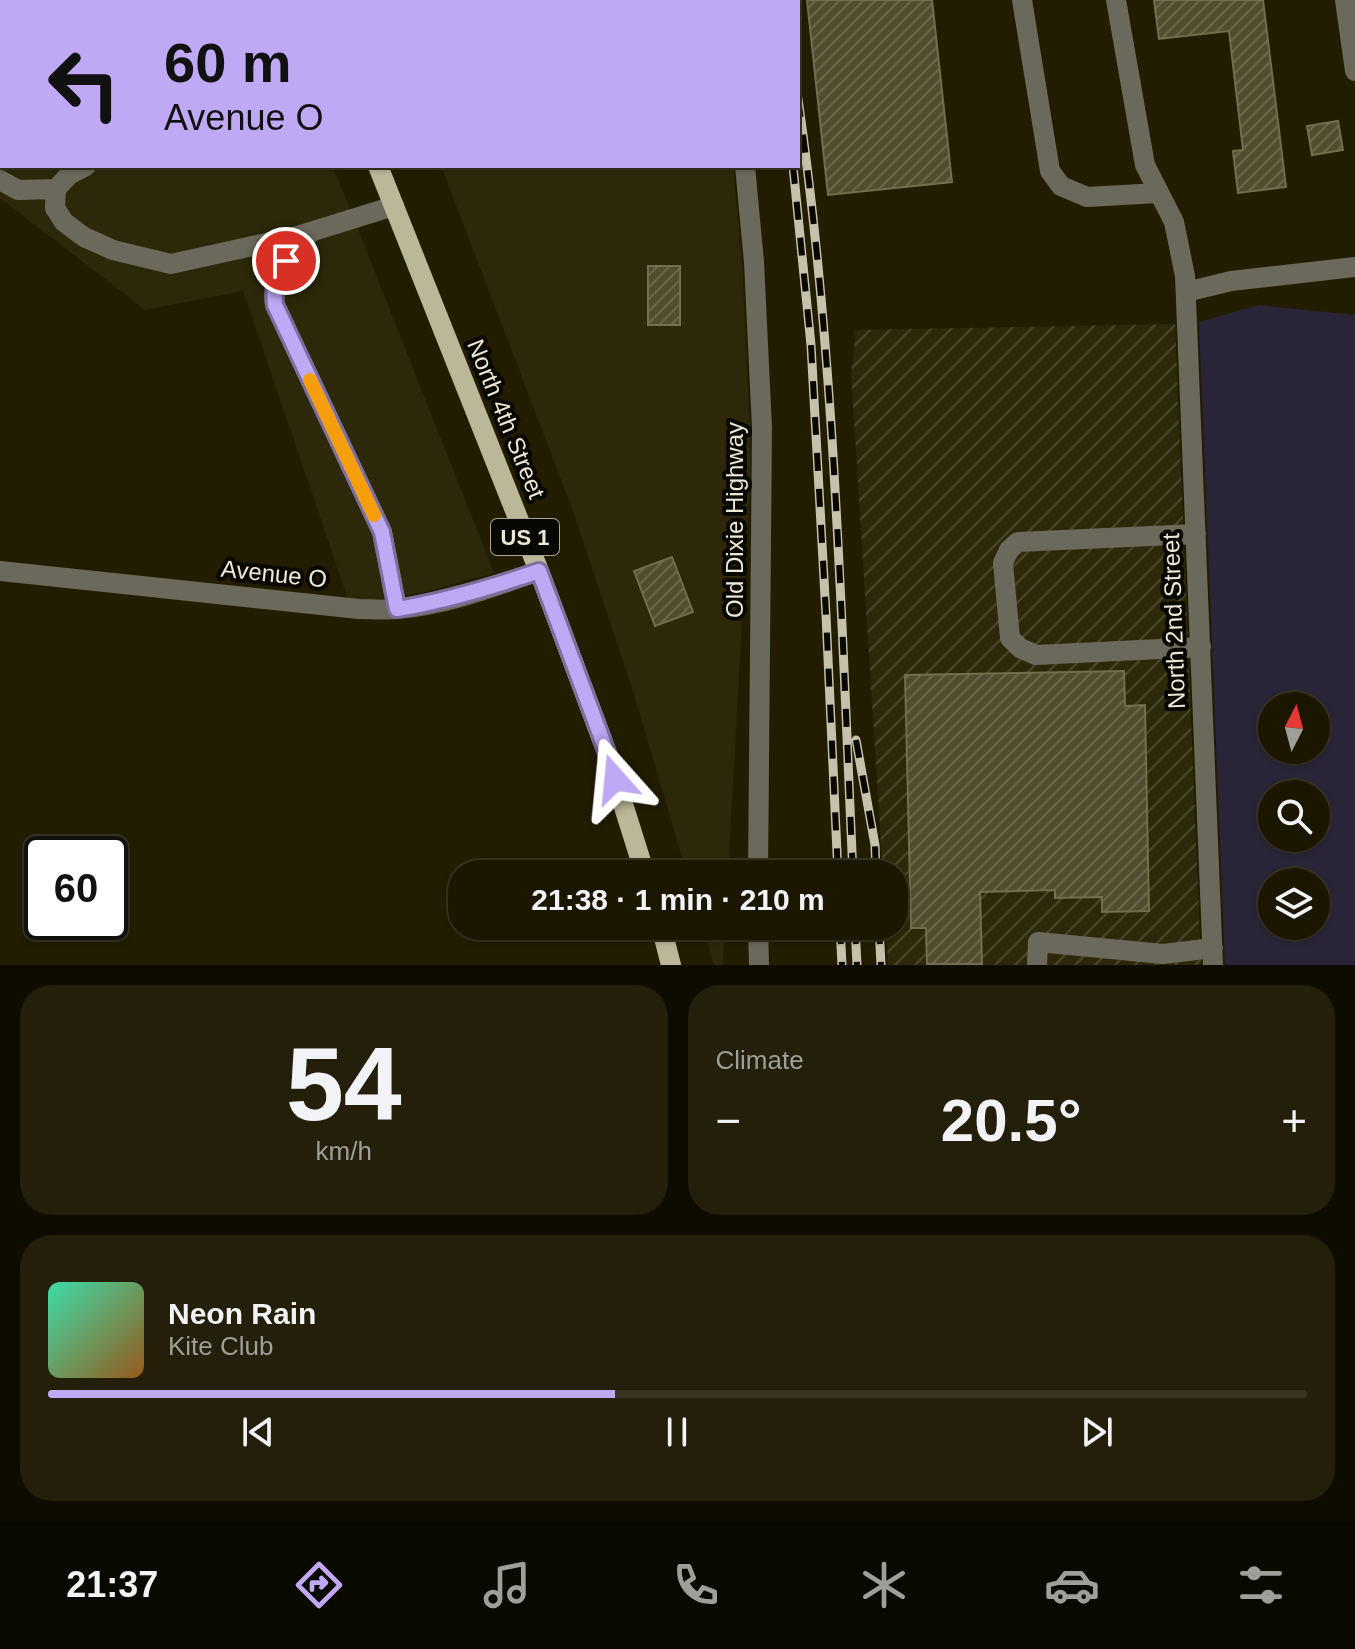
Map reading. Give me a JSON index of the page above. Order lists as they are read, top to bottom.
{
  "streets": {
    "main road": ["North 4th Street", "US 1"],
    "street": ["Old Dixie Highway", "Avenue O", "North 2nd Street"]
  },
  "crossings": [
    ["North 4th Street", "Avenue O"]
  ],
  "north": "top",
  "page": {
    "turn": ["60 m", "Avenue O"],
    "limit": "60",
    "trip": "21:38 · 1 min · 210 m",
    "tile": [
      ["54", "km/h"],
      "Climate"
    ],
    "heat": ["−", "20.5°", "+"],
    "song": ["Neon Rain", "Kite Club"],
    "tabs": "21:37"
  }
}
